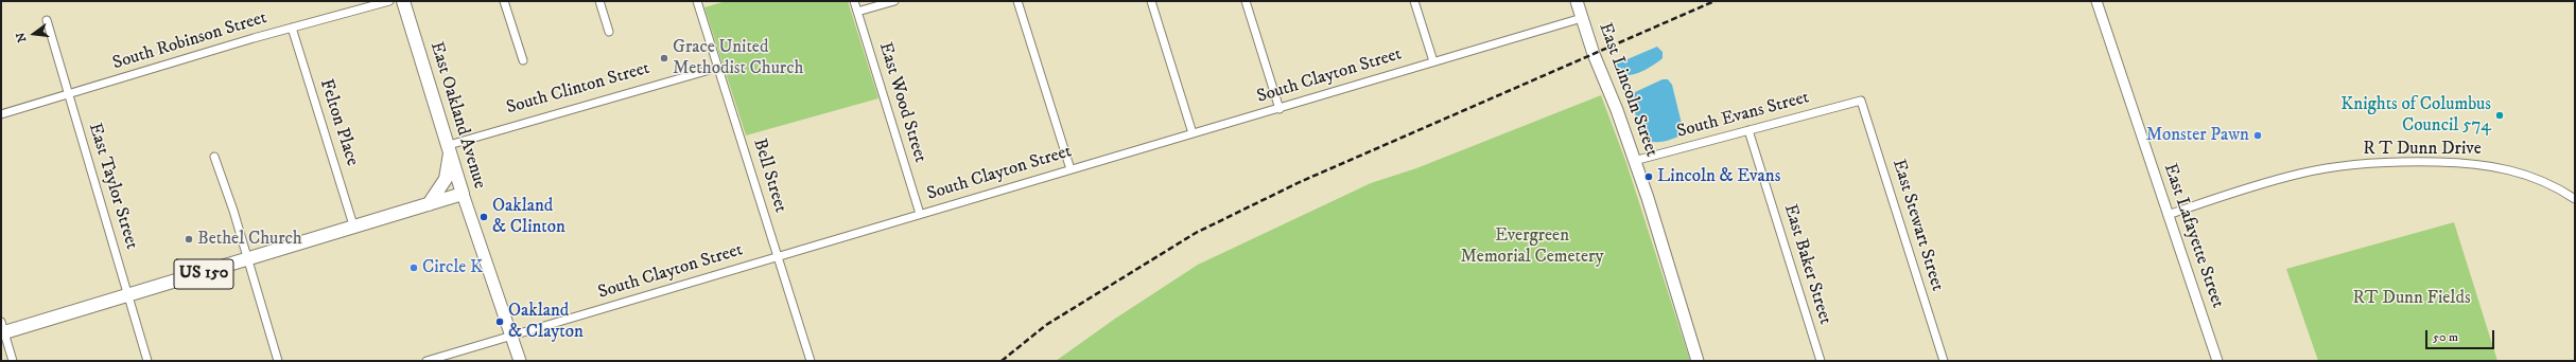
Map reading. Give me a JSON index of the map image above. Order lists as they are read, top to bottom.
{
  "streets": {
    "main road": ["East Lincoln Street", "East Oakland Avenue", "US 150"],
    "street": [
      "South Robinson Street",
      "South Clayton Street",
      "South Clinton Street",
      "East Wood Street",
      "South Evans Street",
      "Felton Place",
      "R T Dunn Drive",
      "Bell Street",
      "East Taylor Street",
      "East Stewart Street",
      "East Lafayette Street",
      "East Baker Street"
    ]
  },
  "crossings": [
    ["South Robinson Street", "Felton Place"],
    ["South Robinson Street", "East Taylor Street"],
    ["South Clayton Street", "East Lincoln Street"],
    ["South Clayton Street", "East Wood Street"],
    ["South Clayton Street", "East Oakland Avenue"],
    ["South Clayton Street", "Bell Street"],
    ["South Clinton Street", "East Oakland Avenue"],
    ["South Clinton Street", "Bell Street"],
    ["East Lincoln Street", "South Evans Street"],
    ["East Oakland Avenue", "US 150"],
    ["South Evans Street", "East Stewart Street"],
    ["South Evans Street", "East Baker Street"],
    ["Felton Place", "US 150"],
    ["R T Dunn Drive", "East Lafayette Street"],
    ["East Taylor Street", "US 150"]
  ],
  "parks": ["Evergreen Memorial Cemetery", "RT Dunn Fields"],
  "places": [
    "Grace United Methodist Church",
    "Knights of Columbus Council 574",
    "Monster Pawn",
    "Lincoln & Evans",
    "Oakland & Clinton",
    "Bethel Church",
    "Circle K",
    "Oakland & Clayton"
  ],
  "scale_bar": "50 m",
  "north": "left"
}
